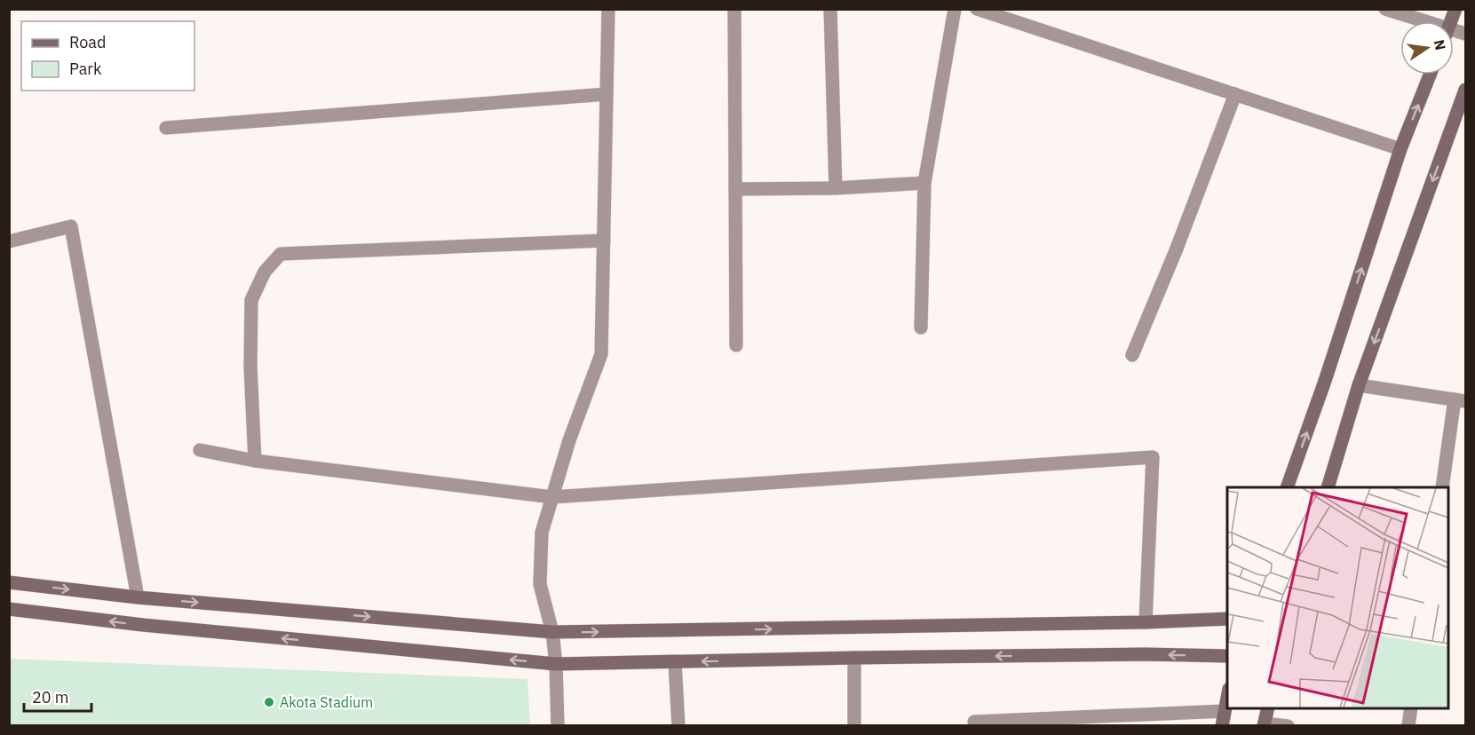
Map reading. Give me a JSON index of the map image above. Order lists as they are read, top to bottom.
{
  "places": ["Akota Stadium"],
  "legend": ["Road", "Park"],
  "scale_bar": "20 m",
  "north": "right"
}
